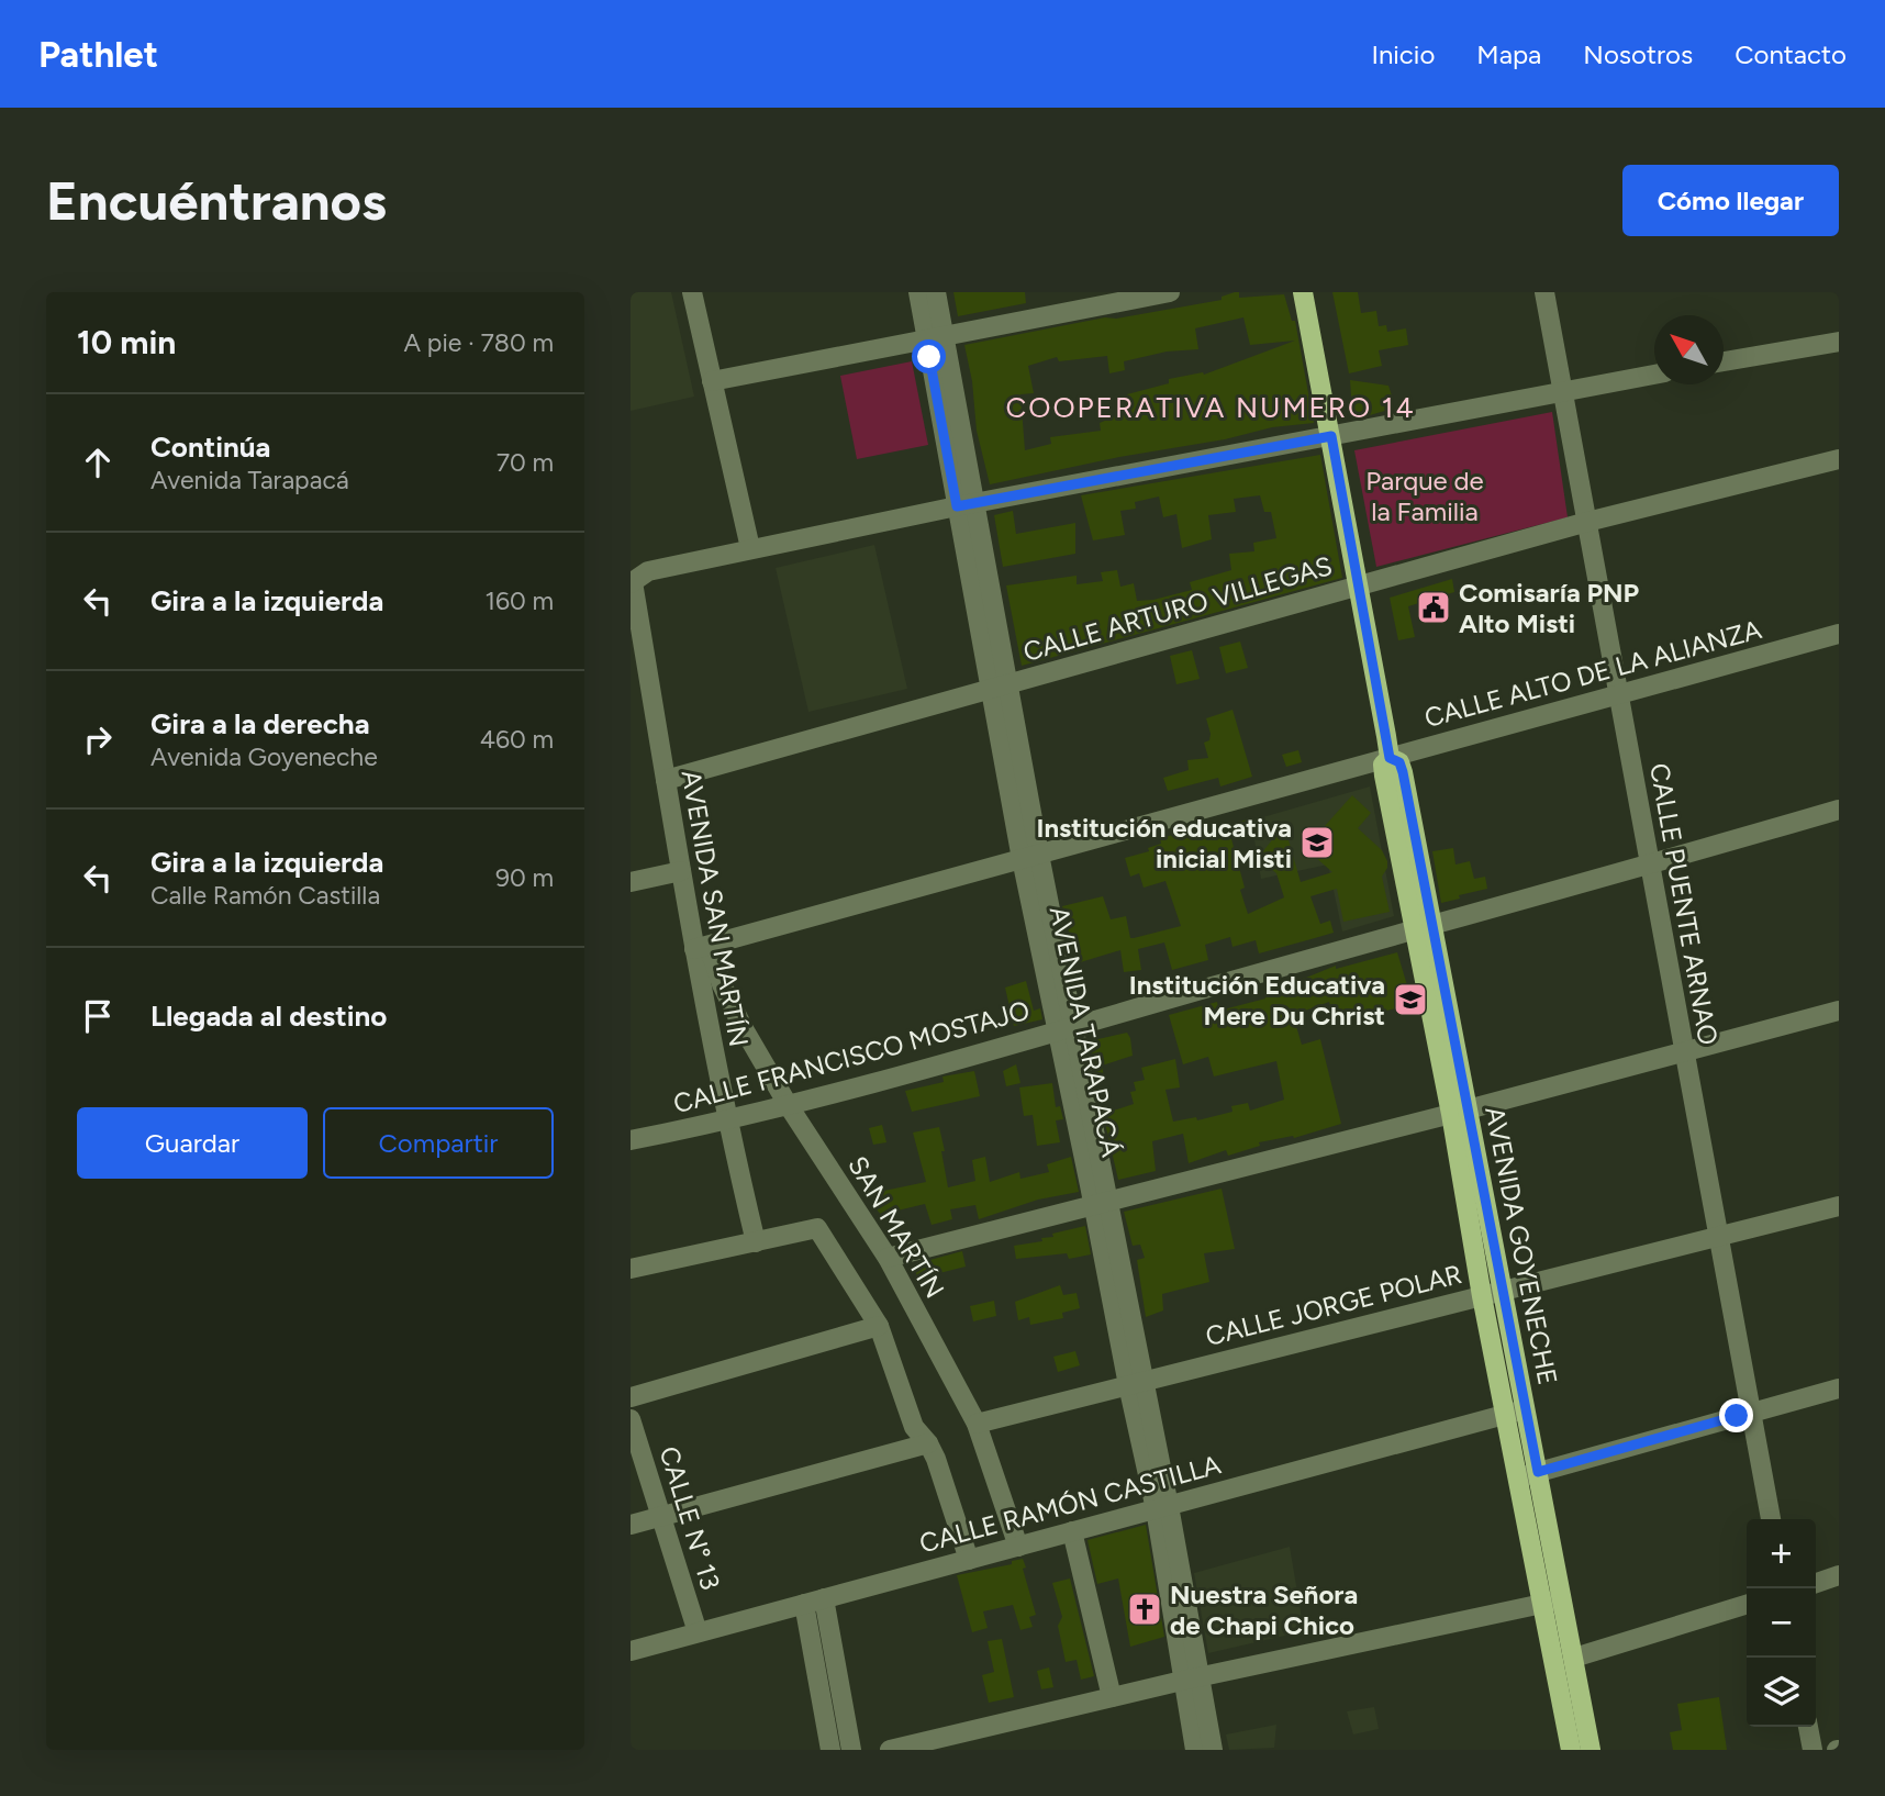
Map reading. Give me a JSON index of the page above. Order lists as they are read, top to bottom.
{
  "streets": {
    "main road": ["AVENIDA GOYENECHE"],
    "street": [
      "CALLE ARTURO VILLEGAS",
      "CALLE ALTO DE LA ALIANZA",
      "CALLE PUENTE ARNAO",
      "AVENIDA SAN MARTÍN",
      "AVENIDA TARAPACÁ",
      "CALLE FRANCISCO MOSTAJO",
      "SAN MARTÍN",
      "CALLE JORGE POLAR",
      "CALLE RAMÓN CASTILLA",
      "CALLE N° 13"
    ]
  },
  "crossings": [
    ["CALLE ARTURO VILLEGAS", "CALLE PUENTE ARNAO"],
    ["CALLE ARTURO VILLEGAS", "AVENIDA SAN MARTÍN"],
    ["CALLE ARTURO VILLEGAS", "AVENIDA TARAPACÁ"],
    ["CALLE ARTURO VILLEGAS", "AVENIDA GOYENECHE"],
    ["CALLE ALTO DE LA ALIANZA", "CALLE PUENTE ARNAO"],
    ["CALLE ALTO DE LA ALIANZA", "AVENIDA SAN MARTÍN"],
    ["CALLE ALTO DE LA ALIANZA", "AVENIDA TARAPACÁ"],
    ["CALLE ALTO DE LA ALIANZA", "SAN MARTÍN"],
    ["CALLE ALTO DE LA ALIANZA", "AVENIDA GOYENECHE"],
    ["CALLE PUENTE ARNAO", "CALLE FRANCISCO MOSTAJO"],
    ["CALLE PUENTE ARNAO", "CALLE JORGE POLAR"],
    ["AVENIDA SAN MARTÍN", "CALLE FRANCISCO MOSTAJO"],
    ["AVENIDA SAN MARTÍN", "SAN MARTÍN"],
    ["AVENIDA TARAPACÁ", "CALLE FRANCISCO MOSTAJO"],
    ["AVENIDA TARAPACÁ", "CALLE JORGE POLAR"],
    ["AVENIDA TARAPACÁ", "CALLE RAMÓN CASTILLA"],
    ["CALLE FRANCISCO MOSTAJO", "SAN MARTÍN"],
    ["CALLE FRANCISCO MOSTAJO", "AVENIDA GOYENECHE"],
    ["SAN MARTÍN", "CALLE JORGE POLAR"],
    ["SAN MARTÍN", "CALLE RAMÓN CASTILLA"],
    ["AVENIDA GOYENECHE", "CALLE JORGE POLAR"],
    ["AVENIDA GOYENECHE", "CALLE RAMÓN CASTILLA"],
    ["CALLE RAMÓN CASTILLA", "CALLE N° 13"]
  ],
  "districts": ["COOPERATIVA NUMERO 14"],
  "parks": ["Parque de la Familia"],
  "places": {
    "public building": ["Comisaría PNP Alto Misti"],
    "school or university": ["Institución educativa inicial Misti", "Institución Educativa Mere Du Christ"],
    "church": ["Nuestra Señora de Chapi Chico"]
  },
  "north": "top left",
  "page": {
    "header": "Pathlet",
    "nav": [
      "Inicio",
      "Mapa",
      "Nosotros",
      "Contacto"
    ],
    "buttons": [
      "Cómo llegar",
      ["Guardar", "Compartir"]
    ],
    "title": "Encuéntranos",
    "heading": ["10 min", "A pie · 780 m"],
    "list": [
      ["Continúa", "Avenida Tarapacá", "70 m"],
      ["Gira a la izquierda", "160 m"],
      ["Gira a la derecha", "Avenida Goyeneche", "460 m"],
      ["Gira a la izquierda", "Calle Ramón Castilla", "90 m"],
      "Llegada al destino"
    ],
    "map_buttons": ["+", "−"]
  }
}
